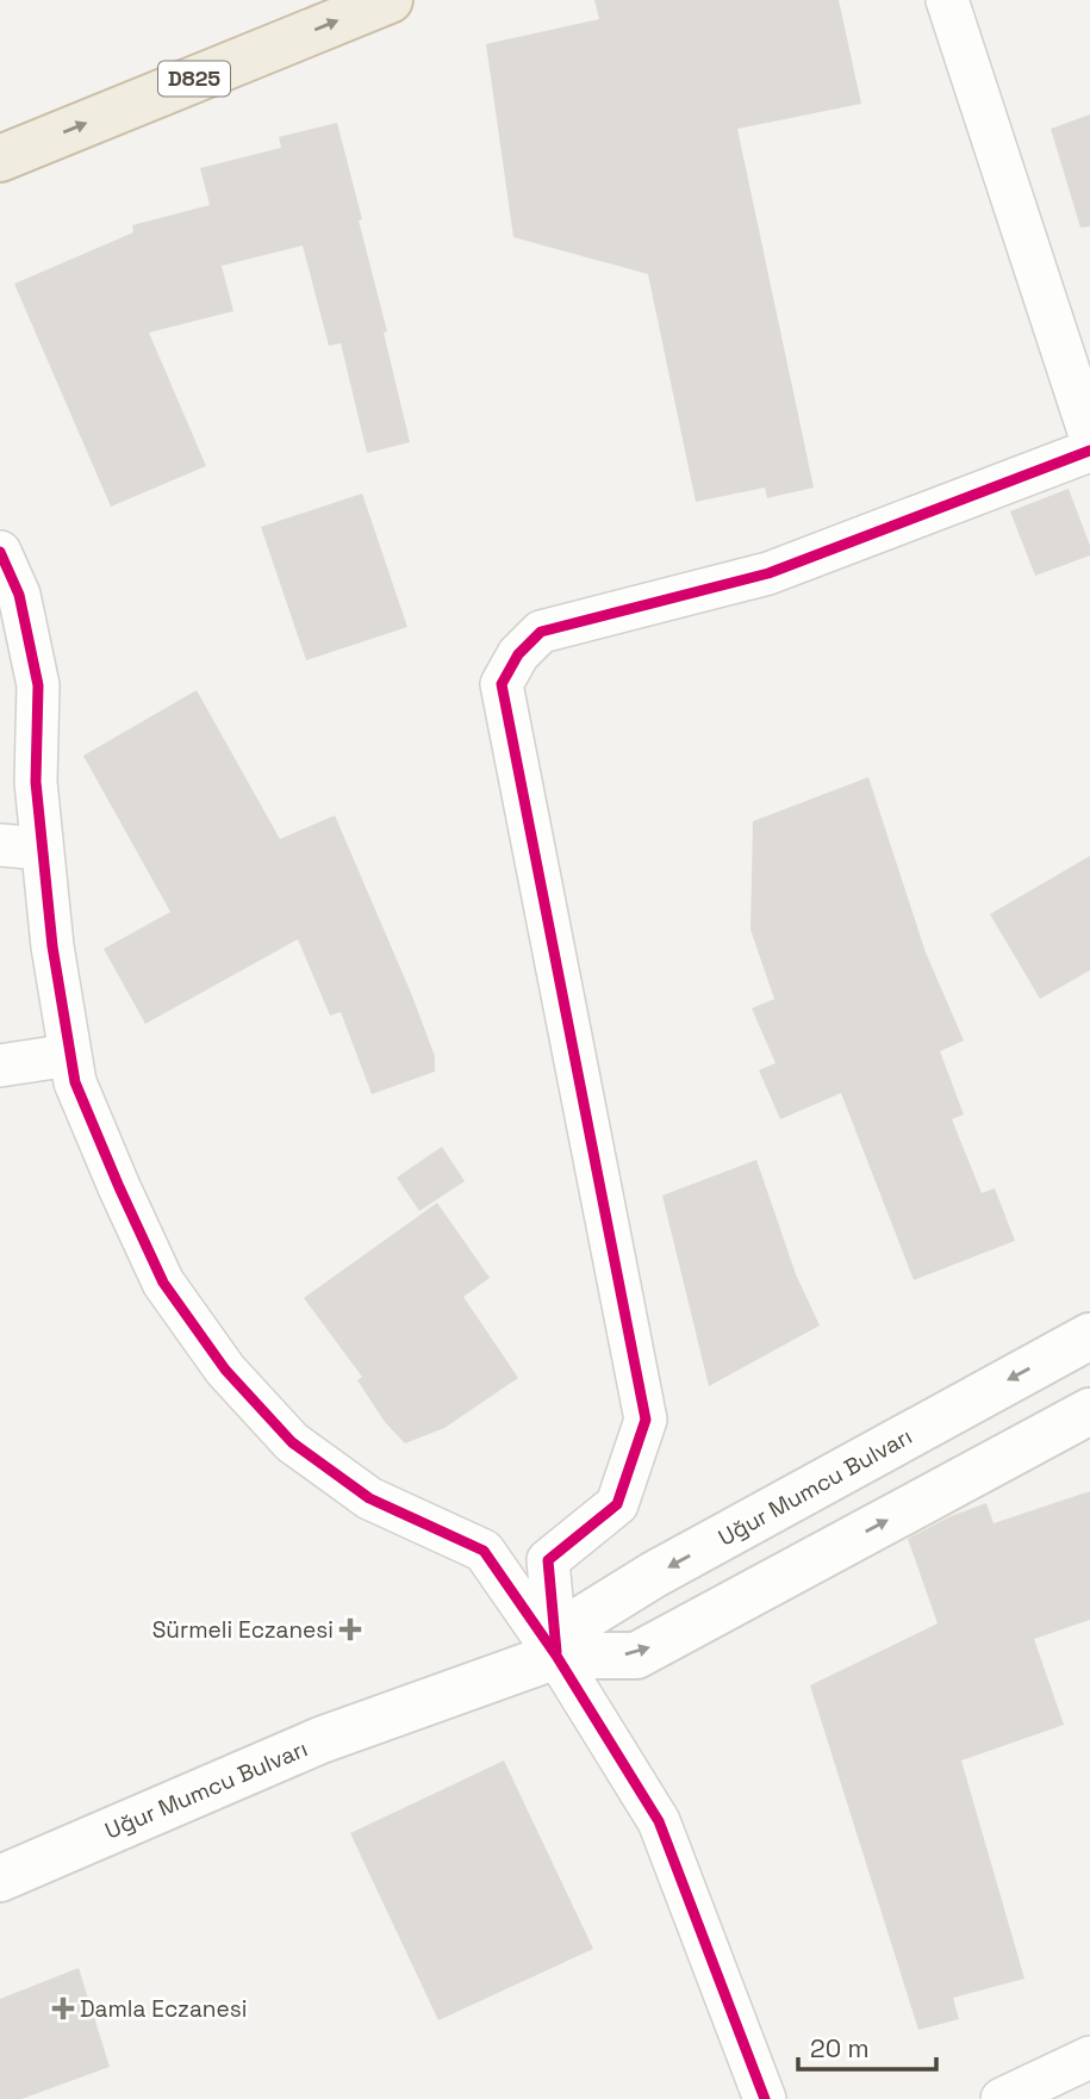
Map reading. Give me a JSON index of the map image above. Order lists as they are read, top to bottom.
{
  "streets": {
    "highway": ["D825"],
    "street": ["Uğur Mumcu Bulvarı"]
  },
  "places": {
    "health": ["Sürmeli Eczanesi", "Damla Eczanesi"]
  },
  "scale_bar": "20 m"
}
